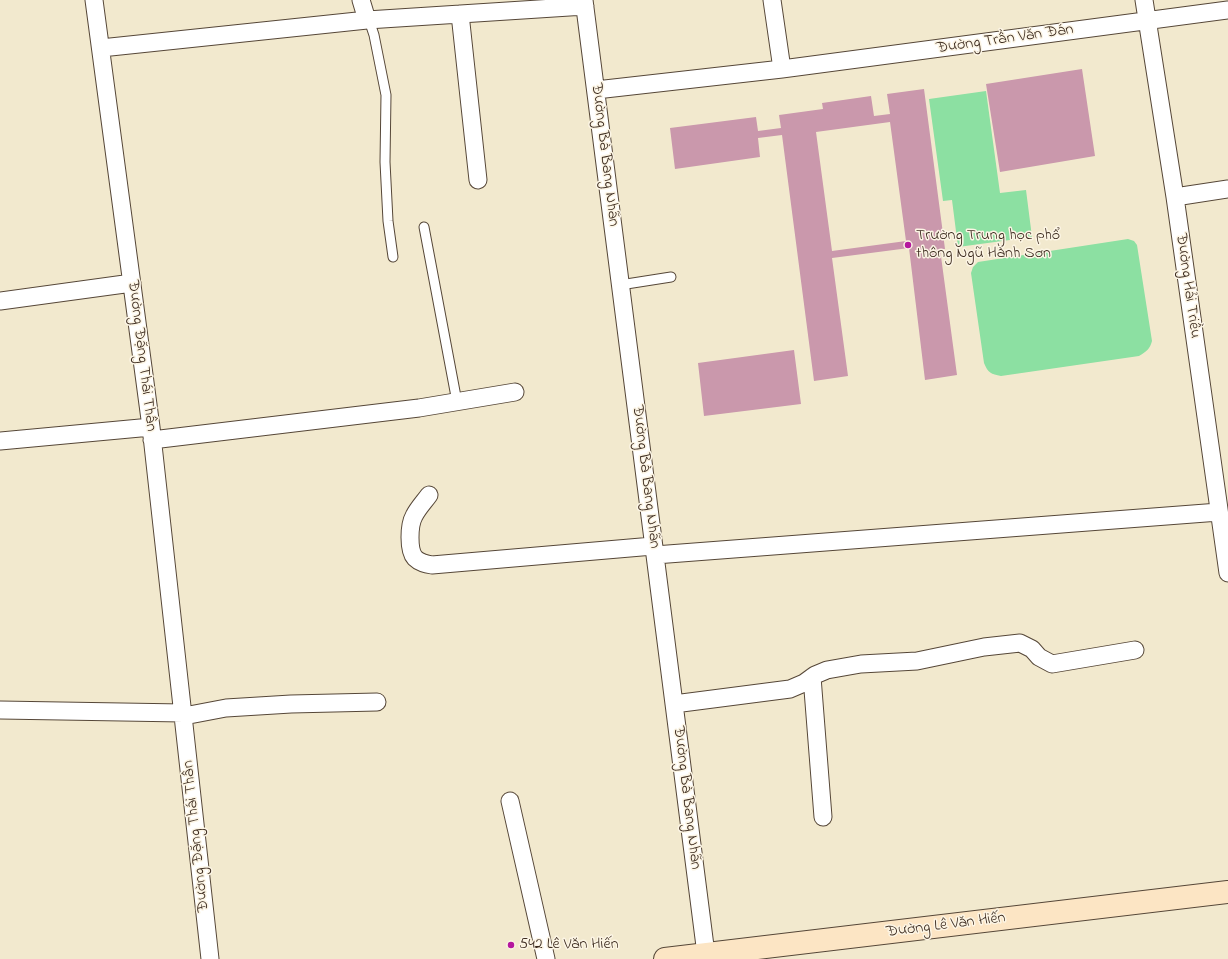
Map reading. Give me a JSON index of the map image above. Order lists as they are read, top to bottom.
{
  "streets": {
    "main road": ["Đường Lê Văn Hiến"],
    "street": [
      "Đường Trần Văn Đán",
      "Đường Bà Bang Nhãn",
      "Đường Hải Triều",
      "Đường Đặng Thái Thân"
    ]
  },
  "crossings": [
    ["Đường Trần Văn Đán", "Đường Bà Bang Nhãn"],
    ["Đường Trần Văn Đán", "Đường Hải Triều"],
    ["Đường Bà Bang Nhãn", "Đường Lê Văn Hiến"]
  ],
  "places": ["Trường Trung học phổ thông Ngũ Hành Sơn", "542 Lê Văn Hiến"]
}
